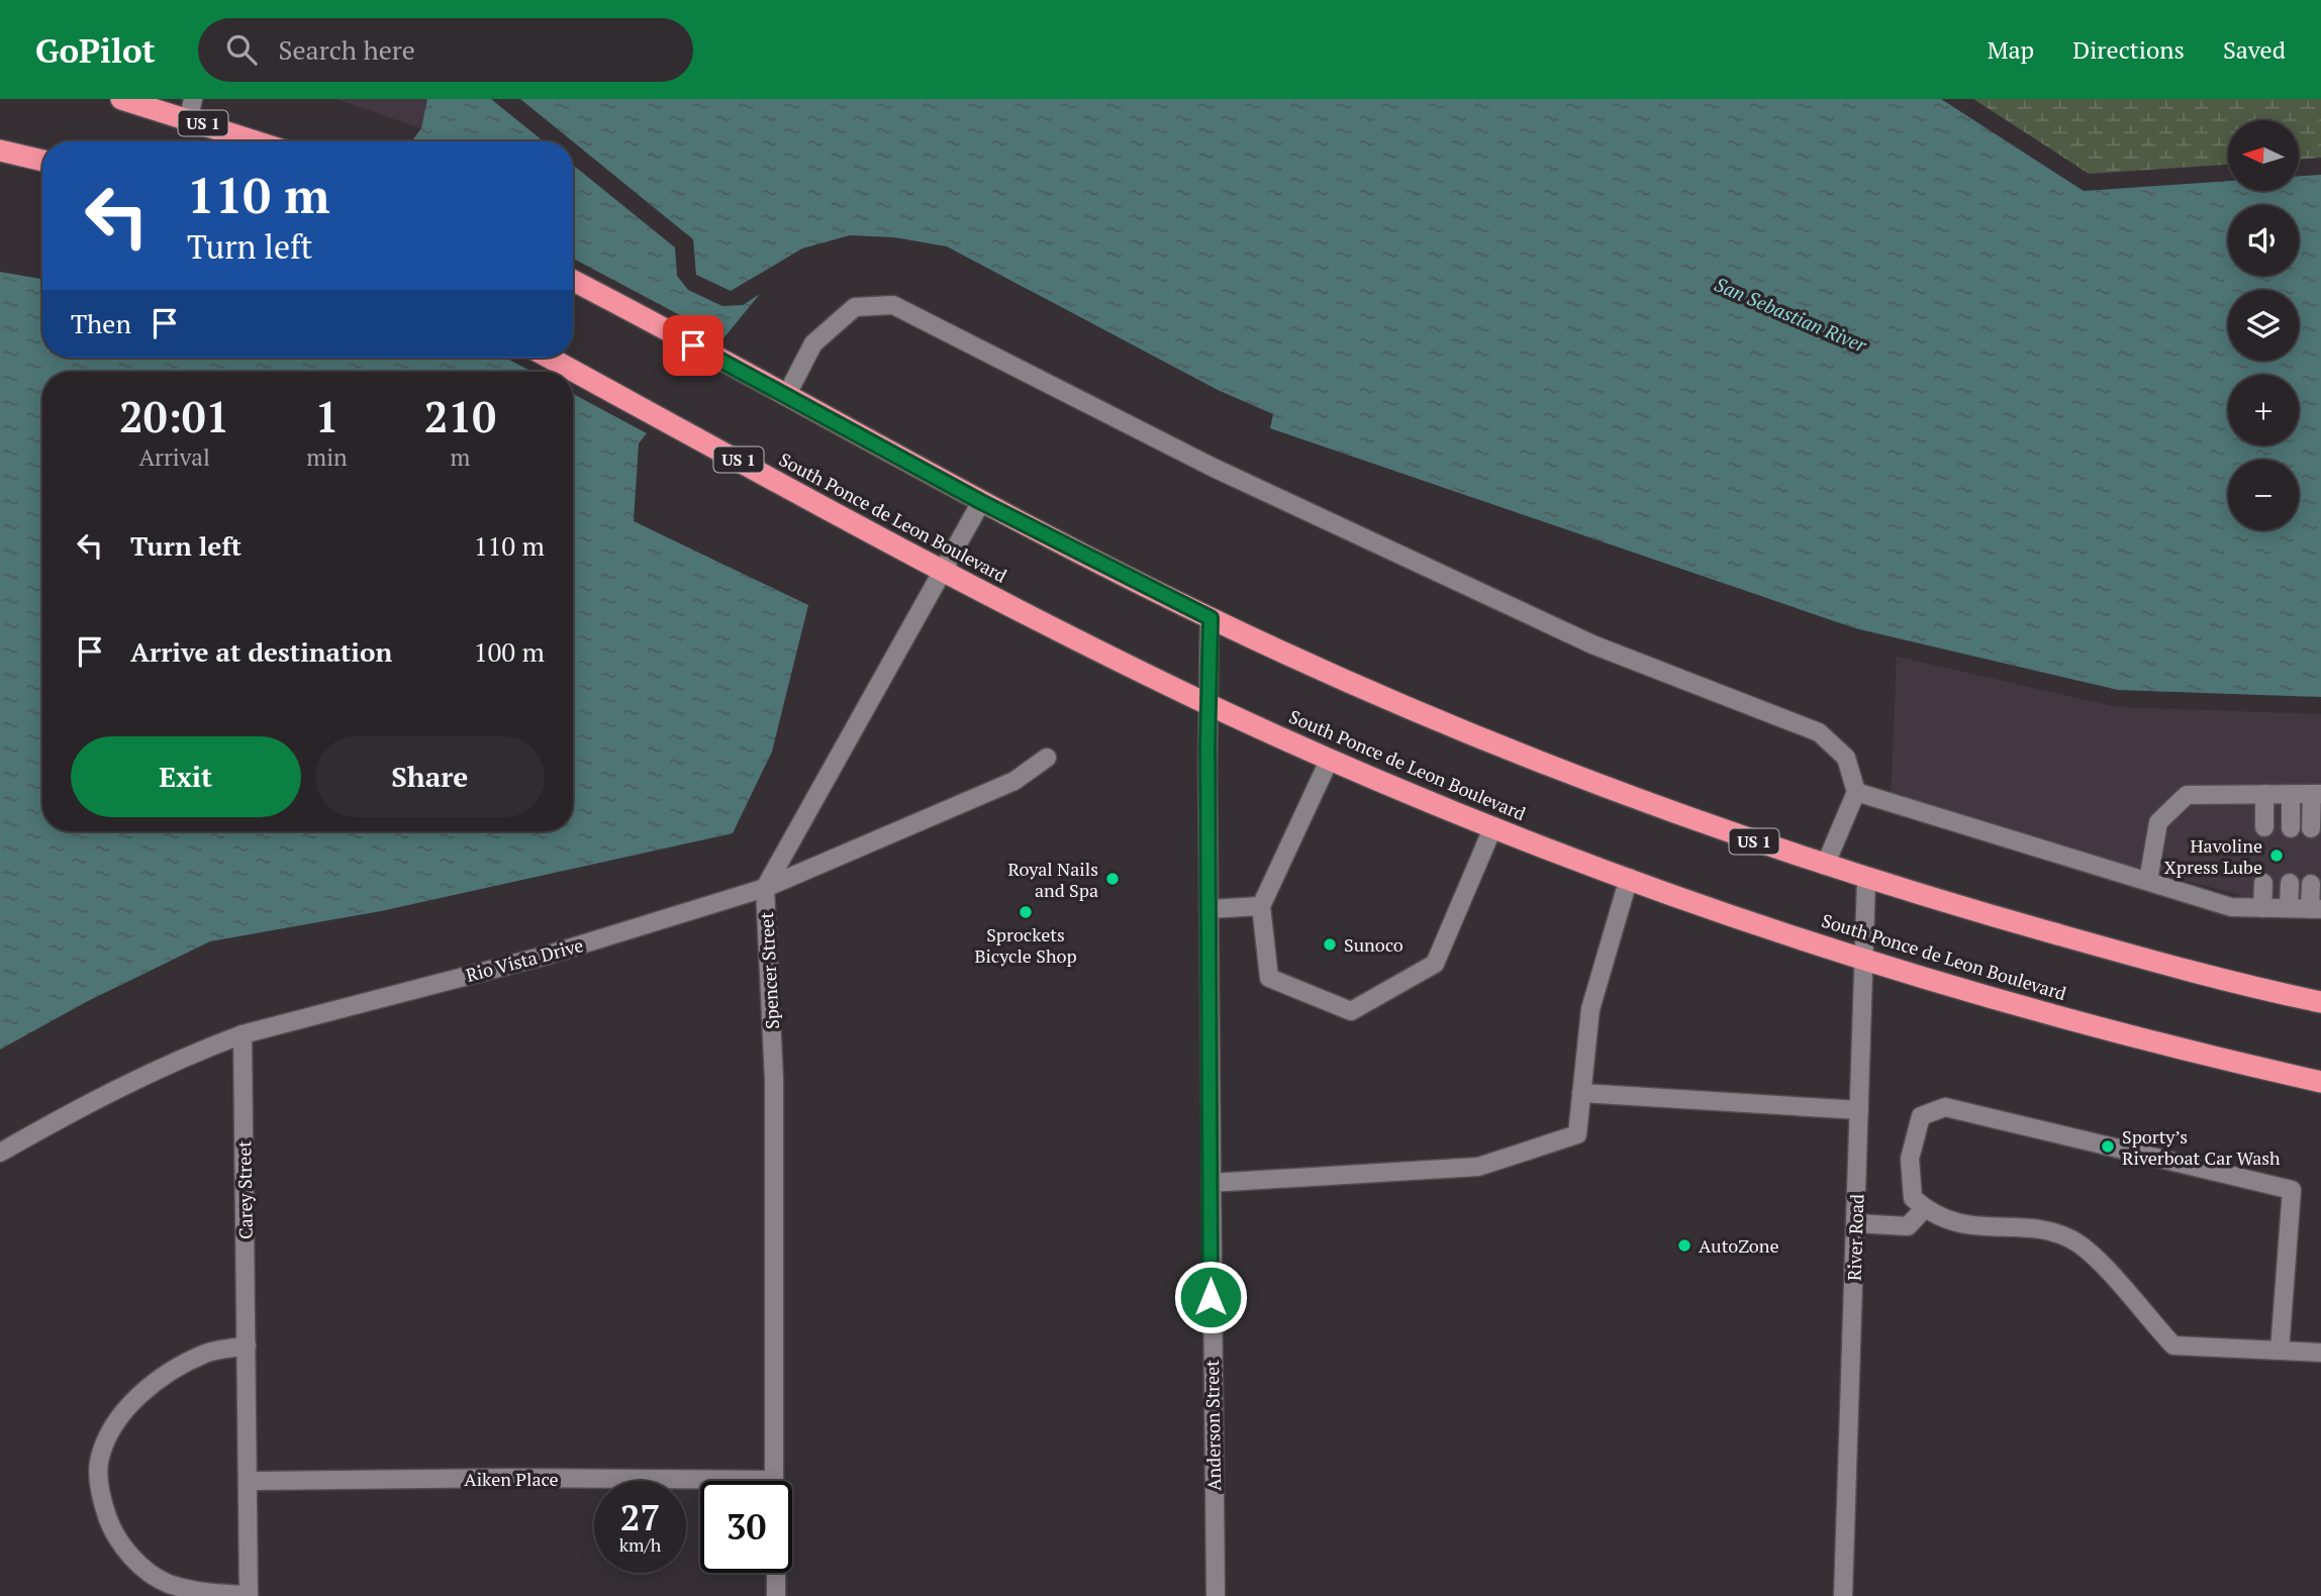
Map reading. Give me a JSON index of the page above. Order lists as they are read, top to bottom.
{
  "streets": {
    "highway": ["US 1", "South Ponce de Leon Boulevard"],
    "street": [
      "Rio Vista Drive",
      "Spencer Street",
      "Carey Street",
      "River Road",
      "Anderson Street",
      "Aiken Place"
    ]
  },
  "crossings": [
    ["US 1", "Spencer Street"],
    ["US 1", "River Road"],
    ["US 1", "Anderson Street"],
    ["South Ponce de Leon Boulevard", "Spencer Street"],
    ["South Ponce de Leon Boulevard", "River Road"],
    ["South Ponce de Leon Boulevard", "Anderson Street"],
    ["Rio Vista Drive", "Spencer Street"],
    ["Rio Vista Drive", "Carey Street"],
    ["Carey Street", "Aiken Place"]
  ],
  "water": ["San Sebastian River"],
  "places": [
    "Havoline Xpress Lube",
    "Royal Nails and Spa",
    "Sprockets Bicycle Shop",
    "Sunoco",
    "Sporty’s Riverboat Car Wash",
    "AutoZone"
  ],
  "north": "left",
  "page": {
    "header": "GoPilot",
    "search": "Search here",
    "nav": ["Map", "Directions", "Saved"],
    "map_buttons": ["+", "−"],
    "turn": ["110 m", "Turn left"],
    "then": "Then",
    "eta": [
      "20:01",
      "Arrival",
      "1",
      "min",
      "210",
      "m"
    ],
    "list": [
      {
        "name": "Turn left",
        "value": "110 m"
      },
      {
        "name": "Arrive at destination",
        "value": "100 m"
      }
    ],
    "buttons": ["Exit", "Share"],
    "speed": "27 km/h",
    "limit": "30"
  }
}
